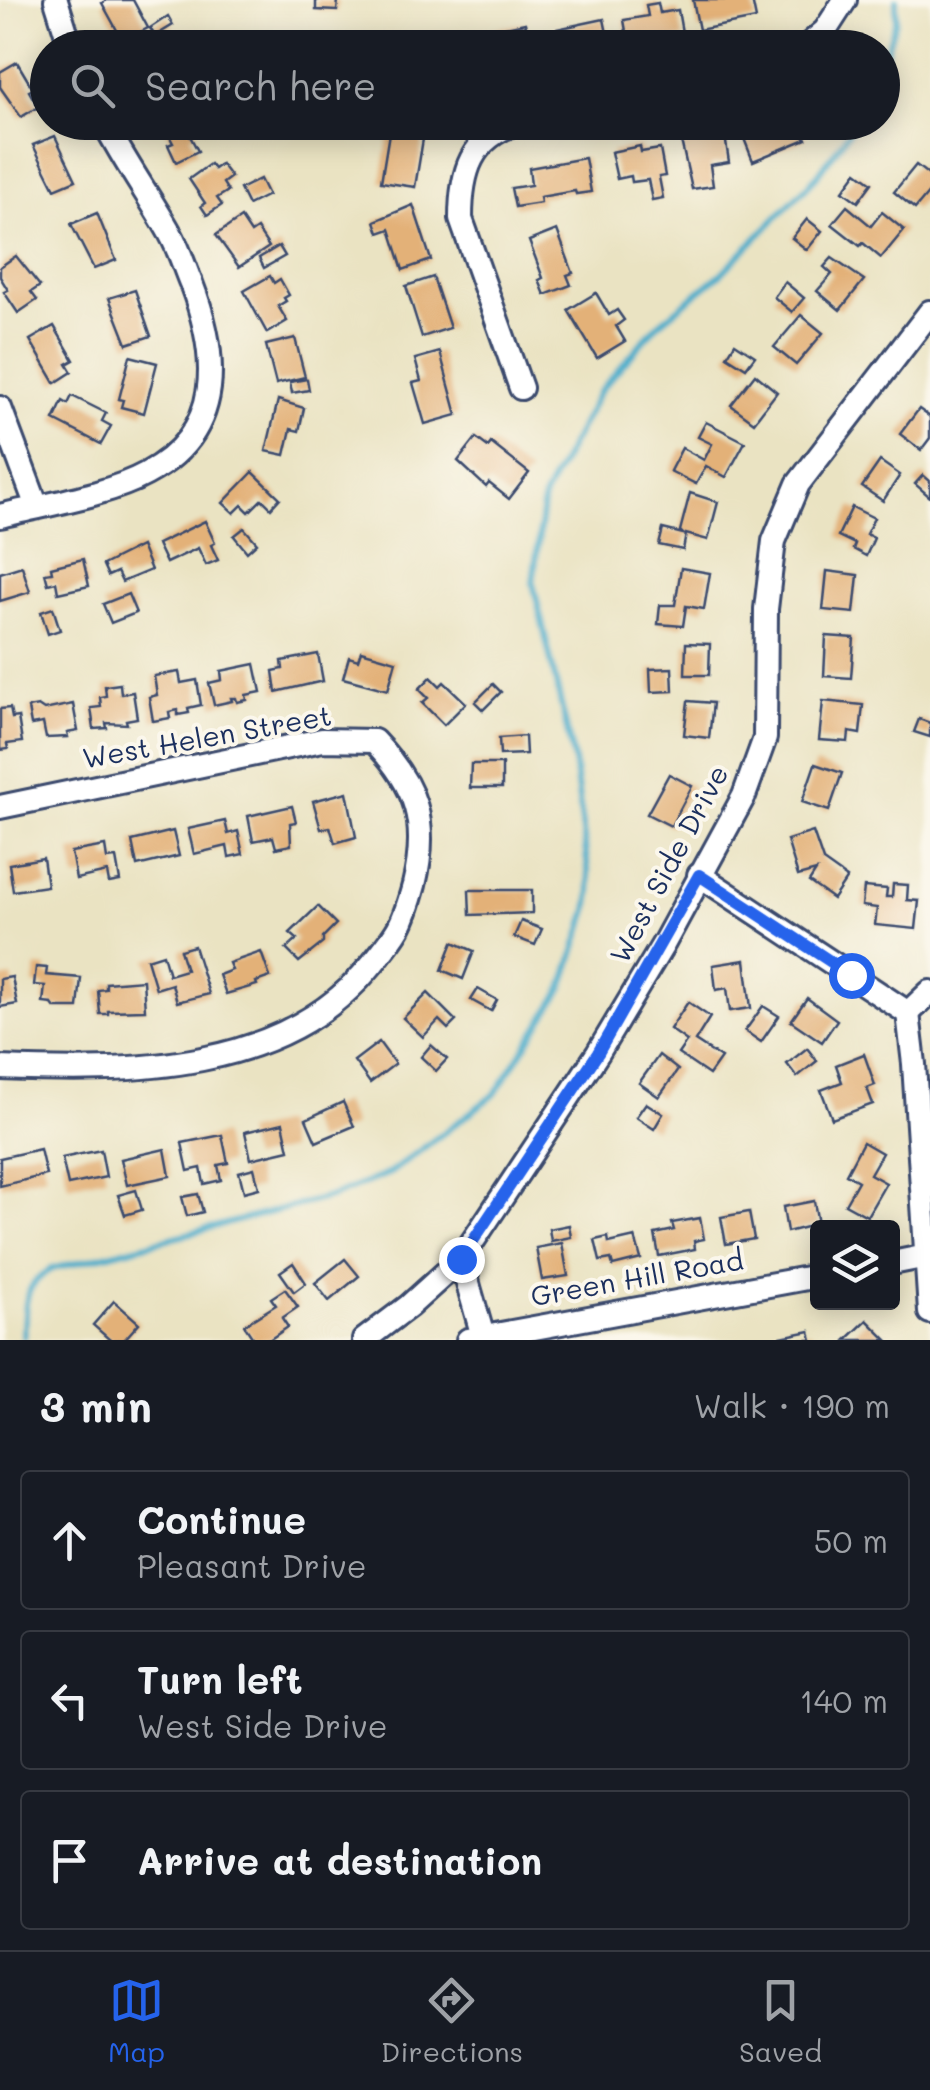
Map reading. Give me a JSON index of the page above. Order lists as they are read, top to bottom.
{
  "streets": {
    "street": ["West Helen Street", "West Side Drive", "Green Hill Road"]
  },
  "page": {
    "search": "Search here",
    "heading": ["3 min", "Walk · 190 m"],
    "list": [
      ["Continue", "Pleasant Drive", "50 m"],
      ["Turn left", "West Side Drive", "140 m"],
      "Arrive at destination"
    ],
    "nav": ["Map", "Directions", "Saved"]
  }
}
